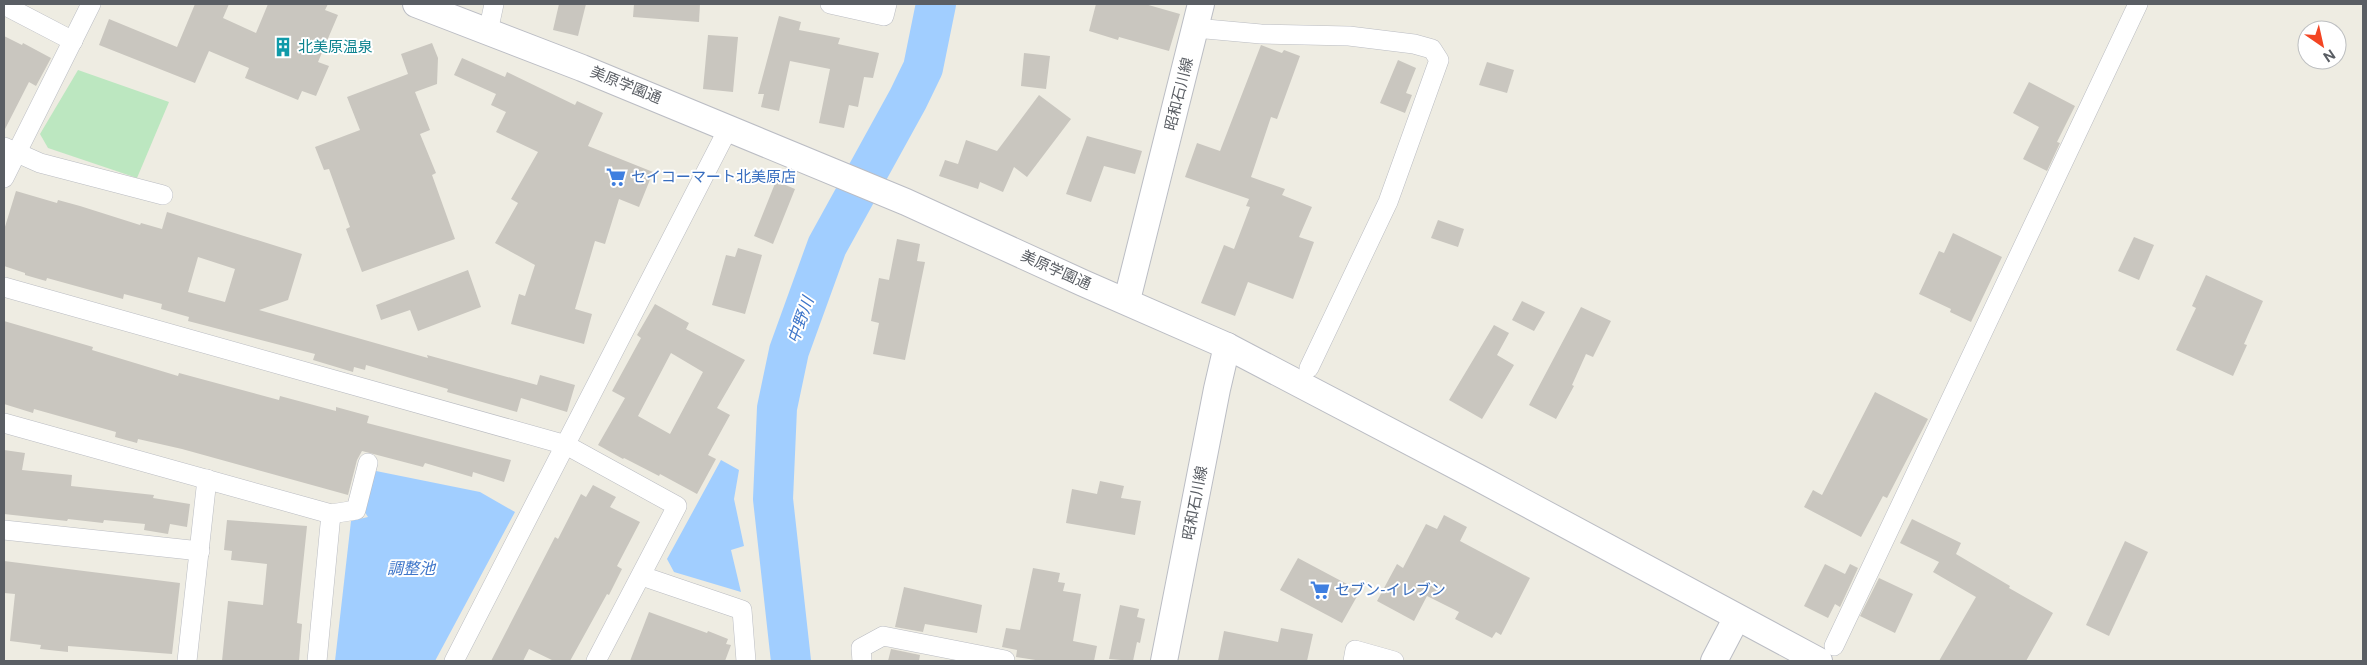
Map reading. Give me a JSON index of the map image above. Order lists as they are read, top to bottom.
{
  "streets": {
    "street": ["美原学園通", "昭和石川線"]
  },
  "crossings": [
    ["美原学園通", "昭和石川線"]
  ],
  "water": ["中野川", "調整池"],
  "places": {
    "building": ["北美原温泉"],
    "supermarket": ["セイコーマート北美原店", "セブン-イレブン"]
  },
  "north": "bottom right"
}
